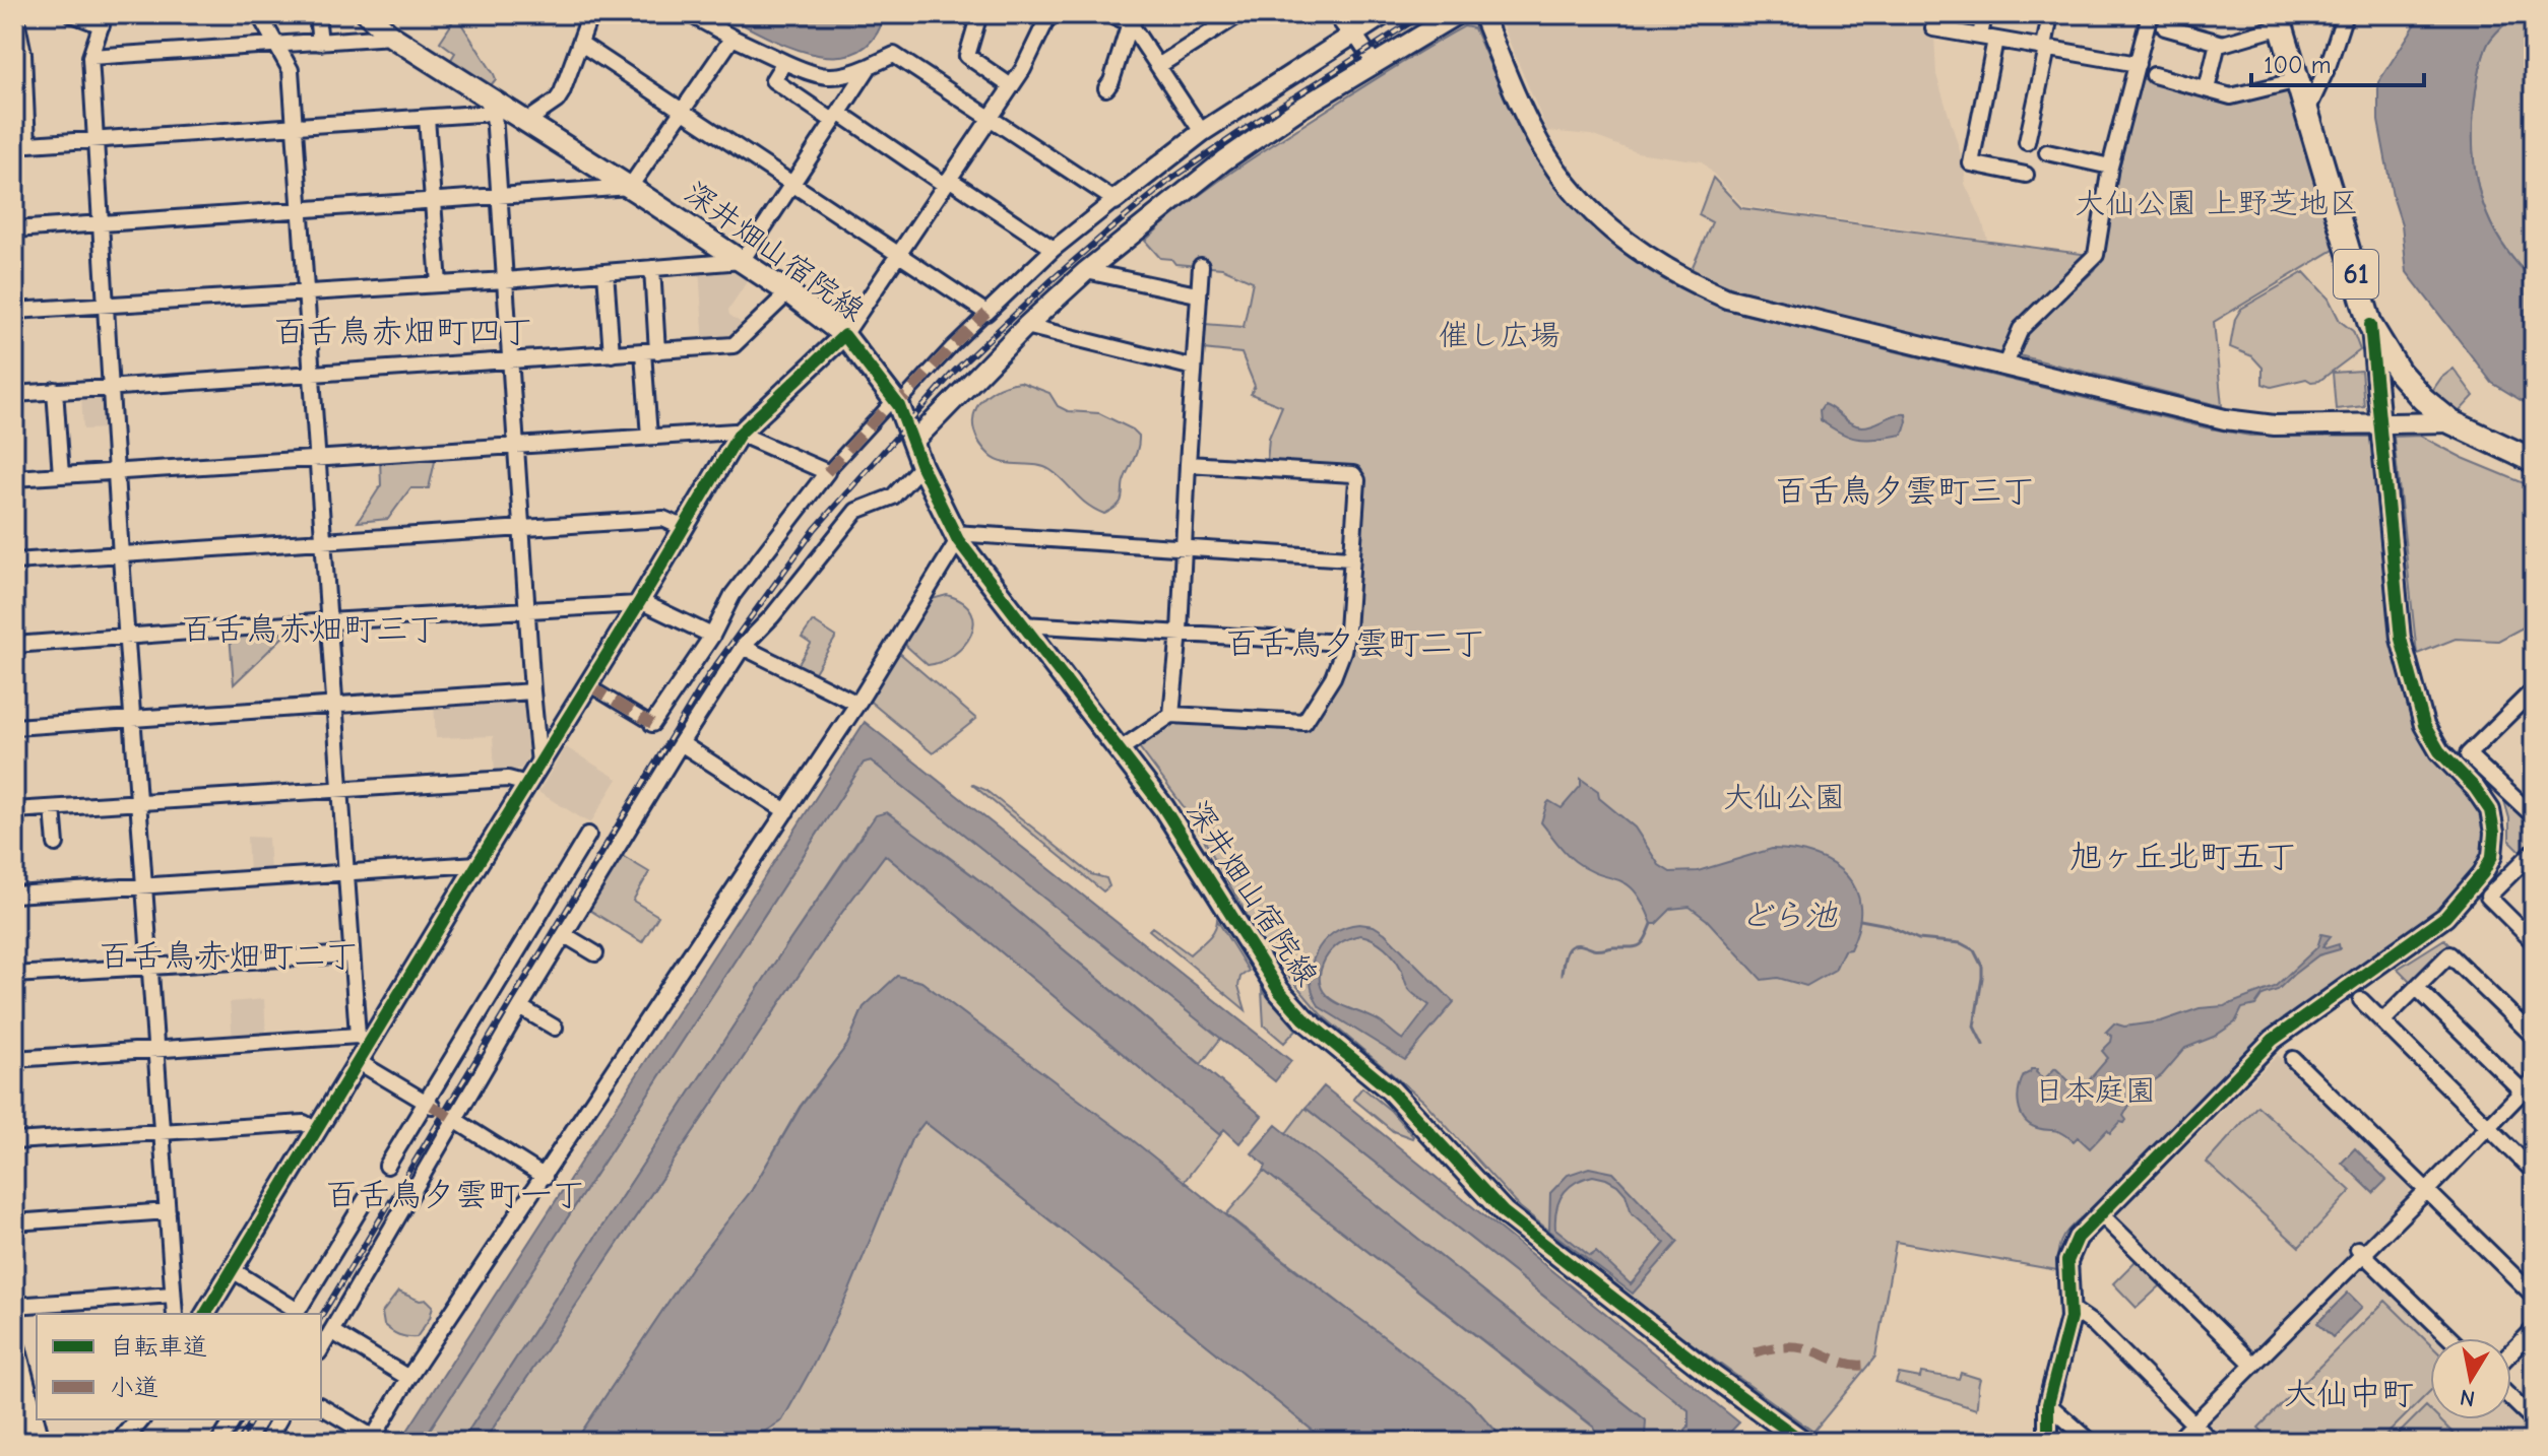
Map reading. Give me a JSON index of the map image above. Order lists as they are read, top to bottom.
{
  "streets": {
    "main road": ["深井畑山宿院線", "61"]
  },
  "districts": [
    "百舌鳥赤畑町四丁",
    "百舌鳥夕雲町三丁",
    "百舌鳥赤畑町三丁",
    "百舌鳥夕雲町二丁",
    "旭ヶ丘北町五丁",
    "百舌鳥赤畑町二丁",
    "百舌鳥夕雲町一丁",
    "大仙中町"
  ],
  "water": ["どら池"],
  "parks": [
    "大仙公園 上野芝地区",
    "催し広場",
    "大仙公園",
    "日本庭園"
  ],
  "legend": ["自転車道", "小道"],
  "scale_bar": "100 m",
  "north": "bottom"
}
